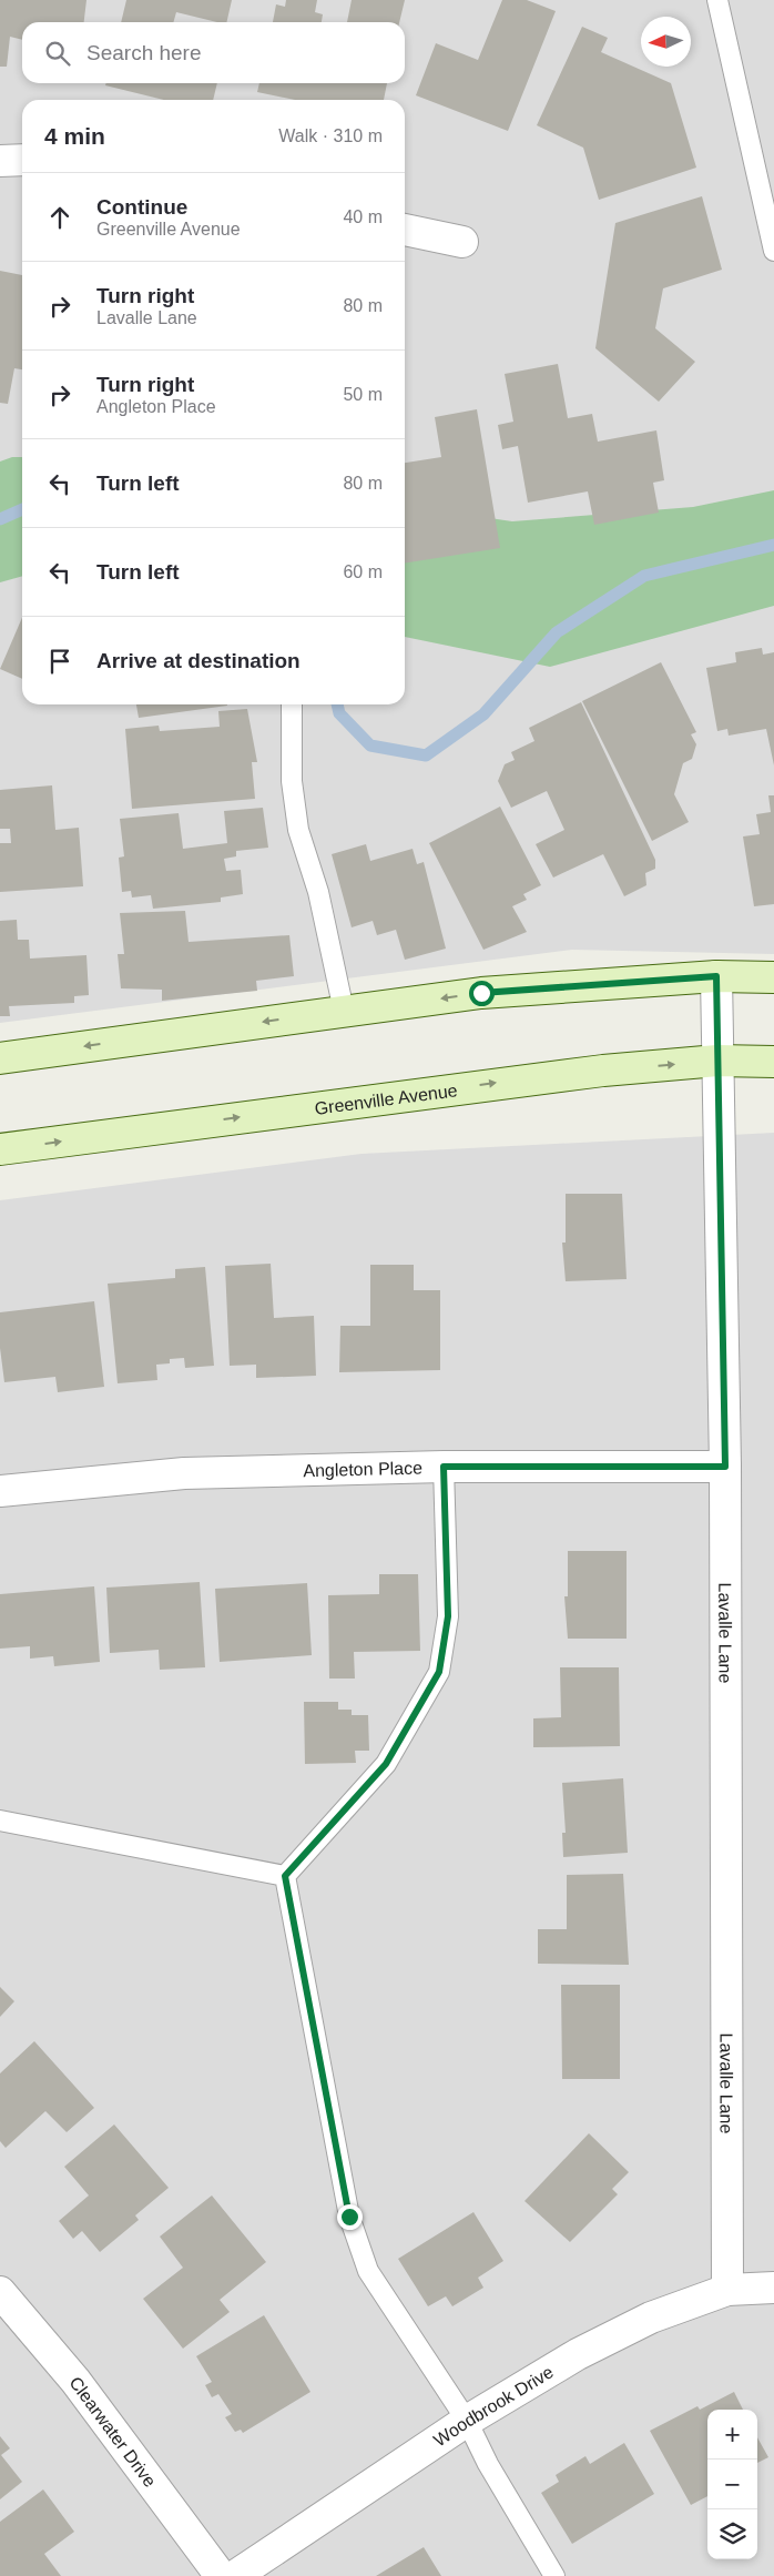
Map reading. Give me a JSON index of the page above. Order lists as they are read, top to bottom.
{
  "streets": {
    "main road": ["Greenville Avenue"],
    "street": [
      "Angleton Place",
      "Lavalle Lane",
      "Woodbrook Drive",
      "Clearwater Drive"
    ]
  },
  "crossings": [
    ["Greenville Avenue", "Lavalle Lane"],
    ["Angleton Place", "Lavalle Lane"],
    ["Lavalle Lane", "Woodbrook Drive"]
  ],
  "north": "left",
  "page": {
    "search": "Search here",
    "heading": ["4 min", "Walk · 310 m"],
    "list": [
      ["Continue", "Greenville Avenue", "40 m"],
      ["Turn right", "Lavalle Lane", "80 m"],
      ["Turn right", "Angleton Place", "50 m"],
      ["Turn left", "80 m"],
      ["Turn left", "60 m"],
      "Arrive at destination"
    ],
    "map_buttons": ["+", "−"]
  }
}
